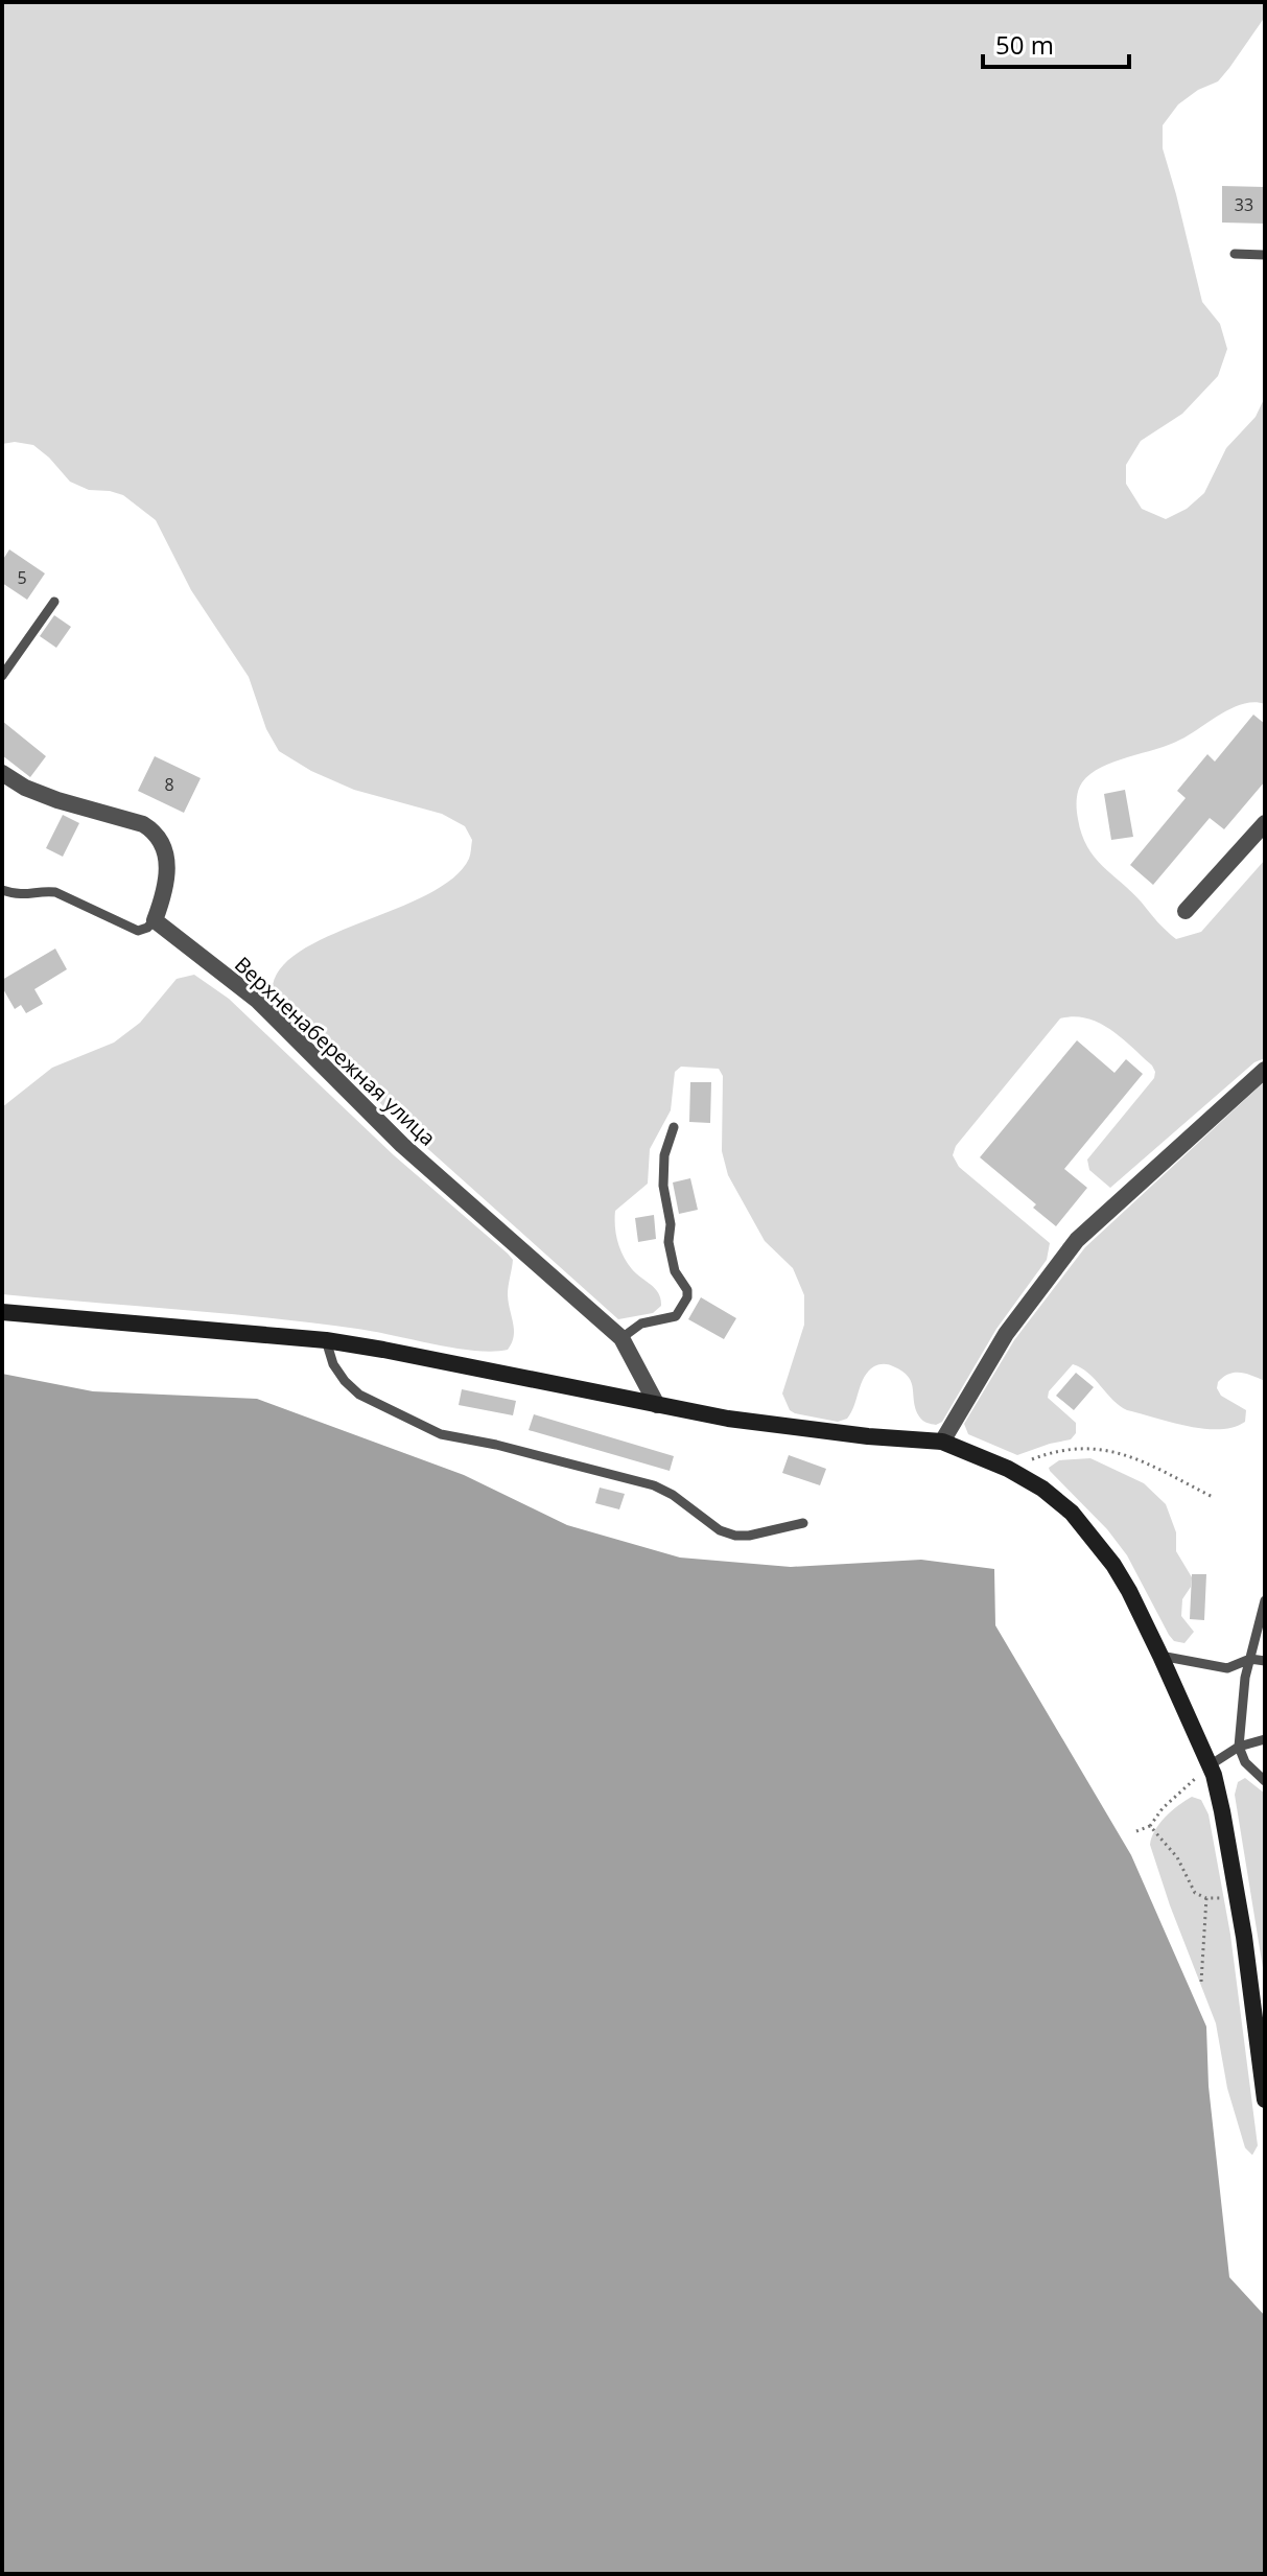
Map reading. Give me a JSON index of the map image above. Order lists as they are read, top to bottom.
{
  "streets": {
    "street": ["Верхненабережная улица"]
  },
  "house_numbers": ["33", "5", "8"],
  "scale_bar": "50 m"
}
